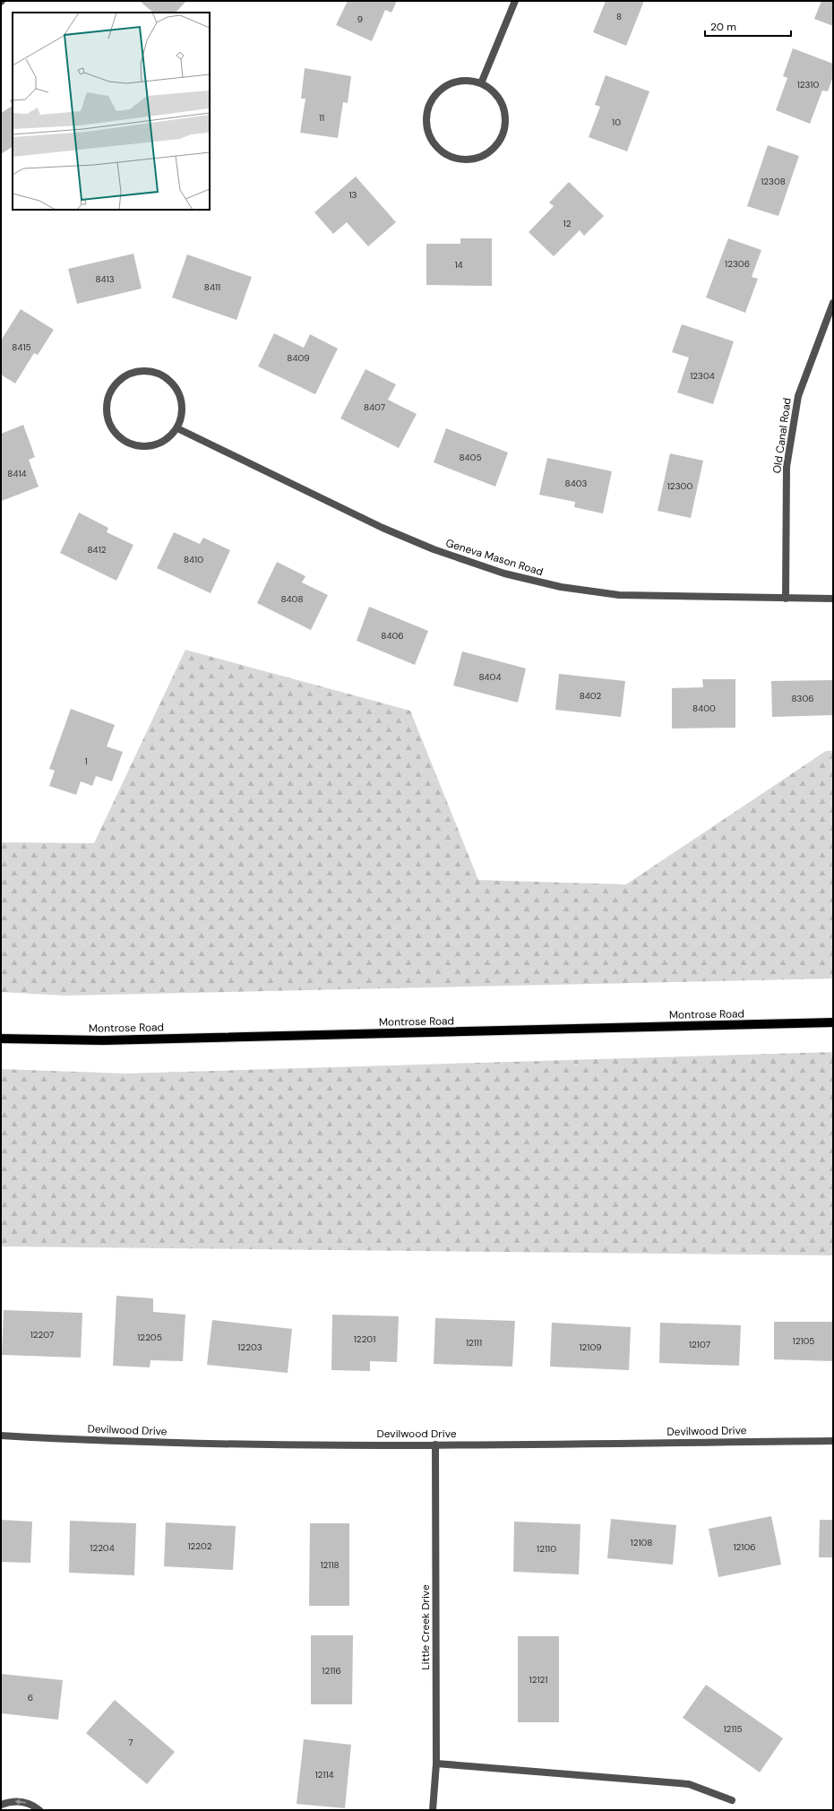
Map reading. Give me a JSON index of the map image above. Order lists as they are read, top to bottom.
{
  "streets": {
    "main road": ["Montrose Road"],
    "street": [
      "Old Canal Road",
      "Geneva Mason Road",
      "Devilwood Drive",
      "Little Creek Drive"
    ]
  },
  "crossings": [
    ["Old Canal Road", "Geneva Mason Road"],
    ["Devilwood Drive", "Little Creek Drive"]
  ],
  "house_numbers": [
    "8",
    "9",
    "12310",
    "11",
    "10",
    "12308",
    "13",
    "12",
    "12306",
    "14",
    "8413",
    "8411",
    "8415",
    "8409",
    "12304",
    "8407",
    "8405",
    "8414",
    "8403",
    "12300",
    "8412",
    "8410",
    "8408",
    "8406",
    "8404",
    "8402",
    "8306",
    "8400",
    "1",
    "12207",
    "12205",
    "12201",
    "12105",
    "12111",
    "12107",
    "12203",
    "12109",
    "12108",
    "12202",
    "12106",
    "12204",
    "12110",
    "12118",
    "12116",
    "12121",
    "6",
    "12115",
    "7",
    "12114"
  ],
  "scale_bar": "20 m"
}
